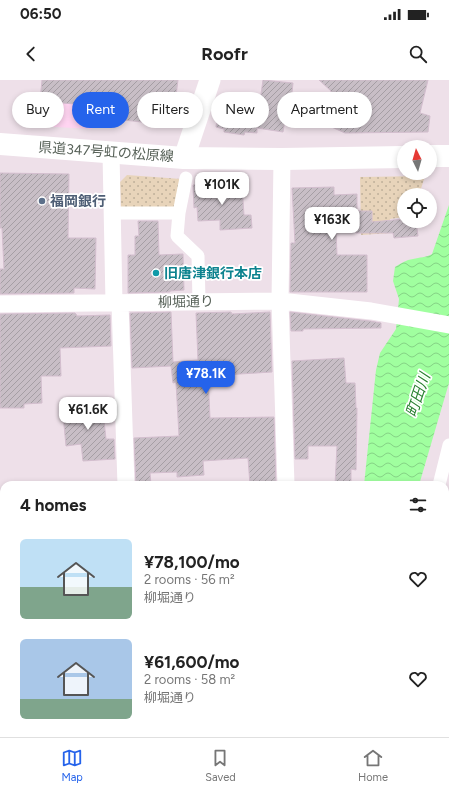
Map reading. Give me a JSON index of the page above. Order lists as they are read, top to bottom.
{
  "streets": {
    "main road": ["県道347号虹の松原線"],
    "street": ["柳堀通り"]
  },
  "water": ["町田川"],
  "places": ["福岡銀行", "旧唐津銀行本店"],
  "north": "top",
  "page": {
    "status": "06:50",
    "header": "Roofr",
    "chip": [
      "Buy",
      "Rent",
      "Filters",
      "New",
      "Apartment"
    ],
    "price": [
      "¥101K",
      "¥163K",
      "¥78.1K",
      "¥61.6K"
    ],
    "heading": "4 homes",
    "list": [
      {
        "name": "¥78,100/mo",
        "note": "2 rooms · 56 m² · 柳堀通り"
      },
      {
        "name": "¥61,600/mo",
        "note": "2 rooms · 58 m² · 柳堀通り"
      }
    ],
    "tabs": ["Map", "Saved", "Home"]
  }
}
